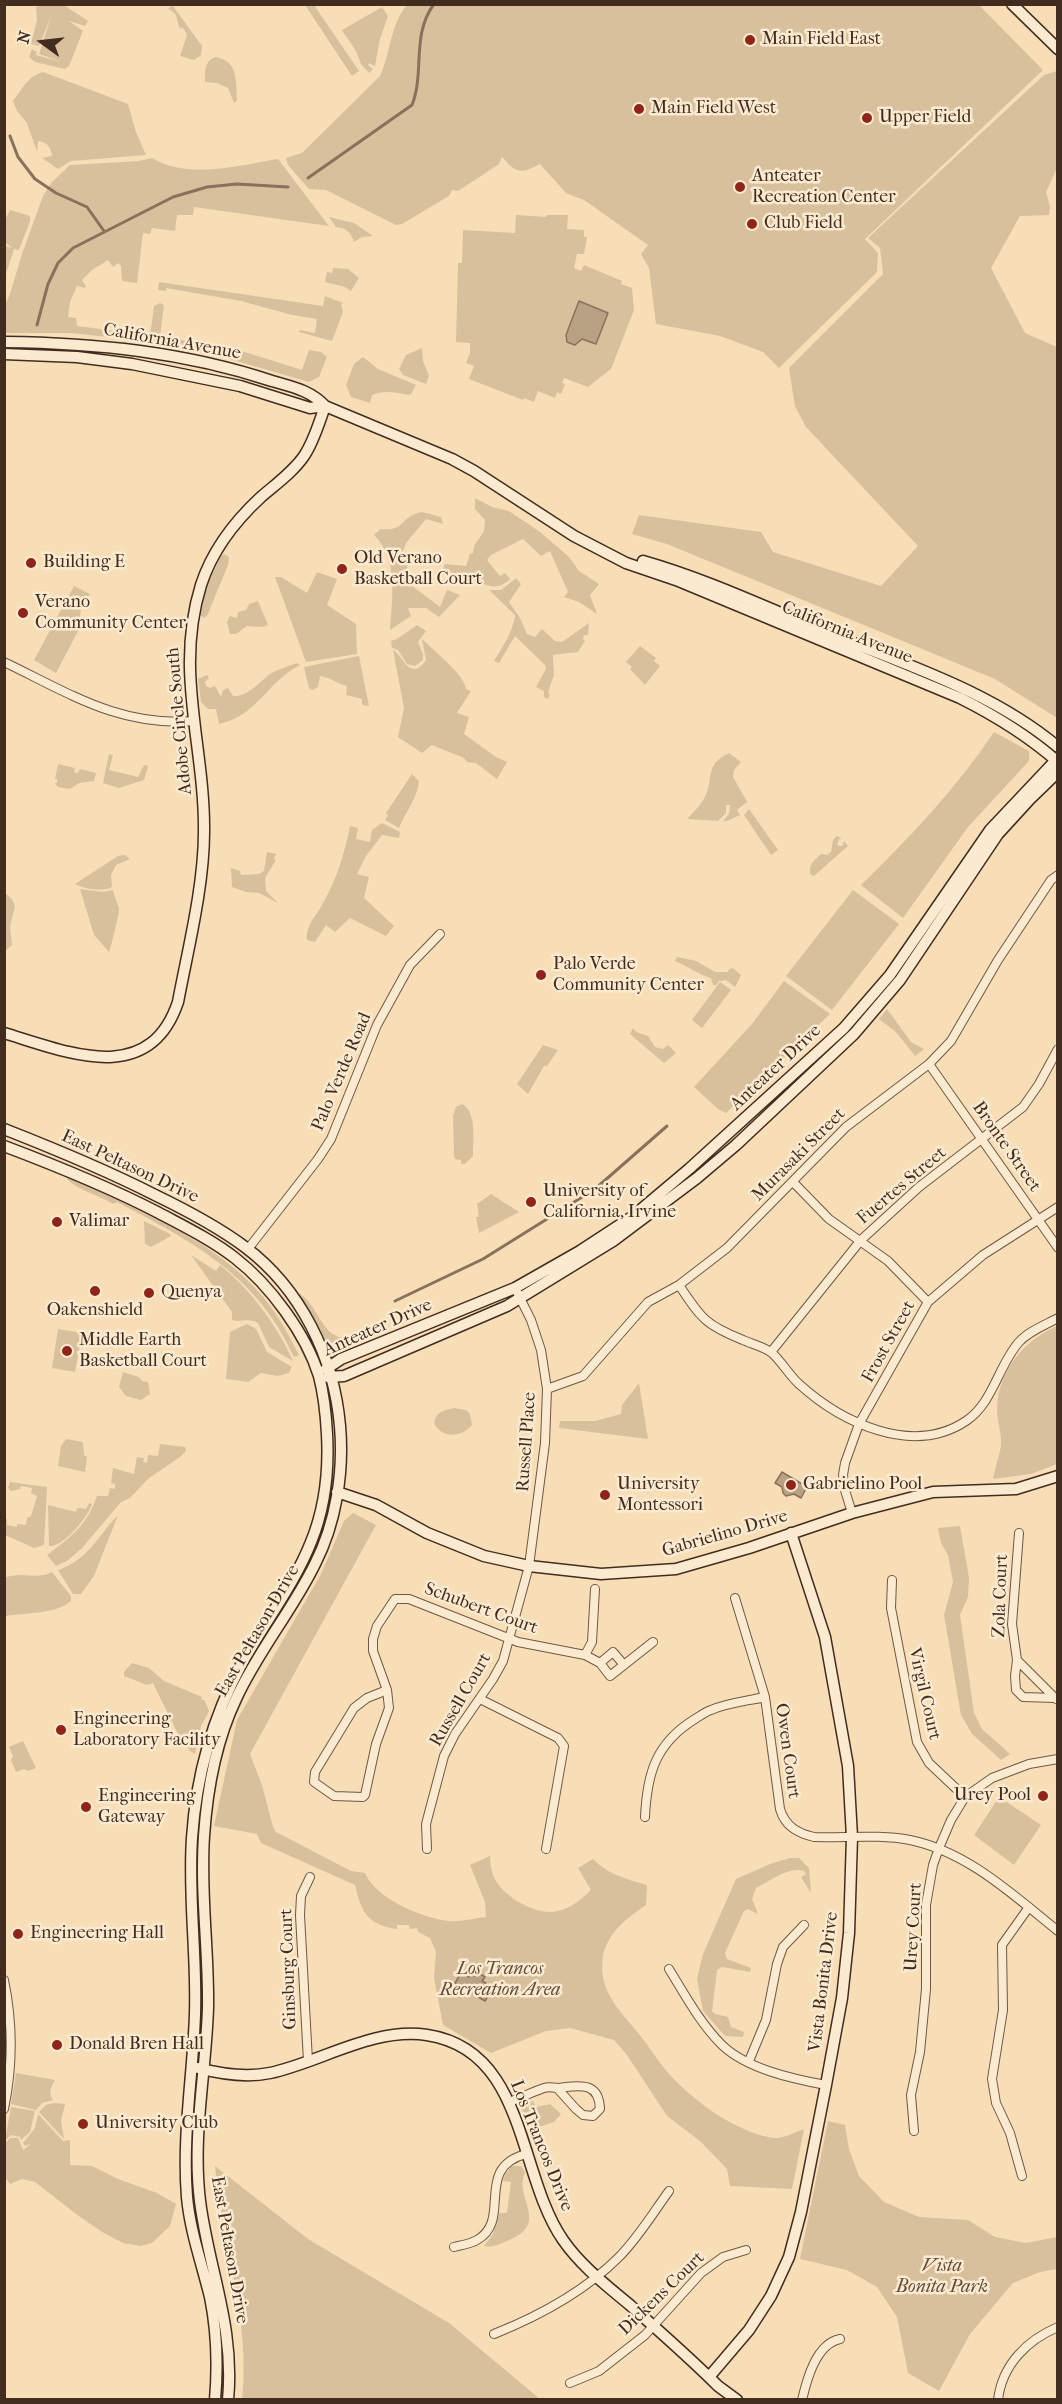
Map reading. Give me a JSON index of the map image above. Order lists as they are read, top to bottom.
{
  "streets": {
    "main road": [
      "California Avenue",
      "Adobe Circle South",
      "Anteater Drive",
      "East Peltason Drive",
      "Gabrielino Drive",
      "Vista Bonita Drive",
      "Los Trancos Drive"
    ],
    "street": [
      "Palo Verde Road",
      "Bronte Street",
      "Murasaki Street",
      "Fuertes Street",
      "Frost Street",
      "Russell Place",
      "Zola Court",
      "Schubert Court",
      "Virgil Court",
      "Russell Court",
      "Owen Court",
      "Urey Court",
      "Ginsburg Court",
      "Dickens Court"
    ]
  },
  "crossings": [
    ["California Avenue", "Adobe Circle South"],
    ["California Avenue", "Anteater Drive"],
    ["Anteater Drive", "East Peltason Drive"],
    ["Anteater Drive", "Russell Place"],
    ["Palo Verde Road", "East Peltason Drive"],
    ["Bronte Street", "Murasaki Street"],
    ["Bronte Street", "Fuertes Street"],
    ["Bronte Street", "Frost Street"],
    ["Murasaki Street", "Russell Place"],
    ["East Peltason Drive", "Gabrielino Drive"],
    ["East Peltason Drive", "Los Trancos Drive"],
    ["Frost Street", "Gabrielino Drive"],
    ["Russell Place", "Gabrielino Drive"],
    ["Russell Place", "Russell Court"],
    ["Gabrielino Drive", "Russell Court"],
    ["Gabrielino Drive", "Vista Bonita Drive"],
    ["Schubert Court", "Russell Court"],
    ["Virgil Court", "Urey Court"],
    ["Owen Court", "Urey Court"],
    ["Owen Court", "Vista Bonita Drive"],
    ["Ginsburg Court", "Los Trancos Drive"],
    ["Vista Bonita Drive", "Los Trancos Drive"],
    ["Los Trancos Drive", "Dickens Court"]
  ],
  "parks": ["Los Trancos Recreation Area", "Vista Bonita Park"],
  "places": [
    "Main Field East",
    "Main Field West",
    "Upper Field",
    "Anteater Recreation Center",
    "Club Field",
    "Building E",
    "Old Verano Basketball Court",
    "Verano Community Center",
    "Palo Verde Community Center",
    "University of California, Irvine",
    "Valimar",
    "Oakenshield",
    "Quenya",
    "Middle Earth Basketball Court",
    "Gabrielino Pool",
    "University Montessori",
    "Engineering Laboratory Facility",
    "Urey Pool",
    "Engineering Gateway",
    "Engineering Hall",
    "Donald Bren Hall",
    "University Club"
  ],
  "north": "left"
}
